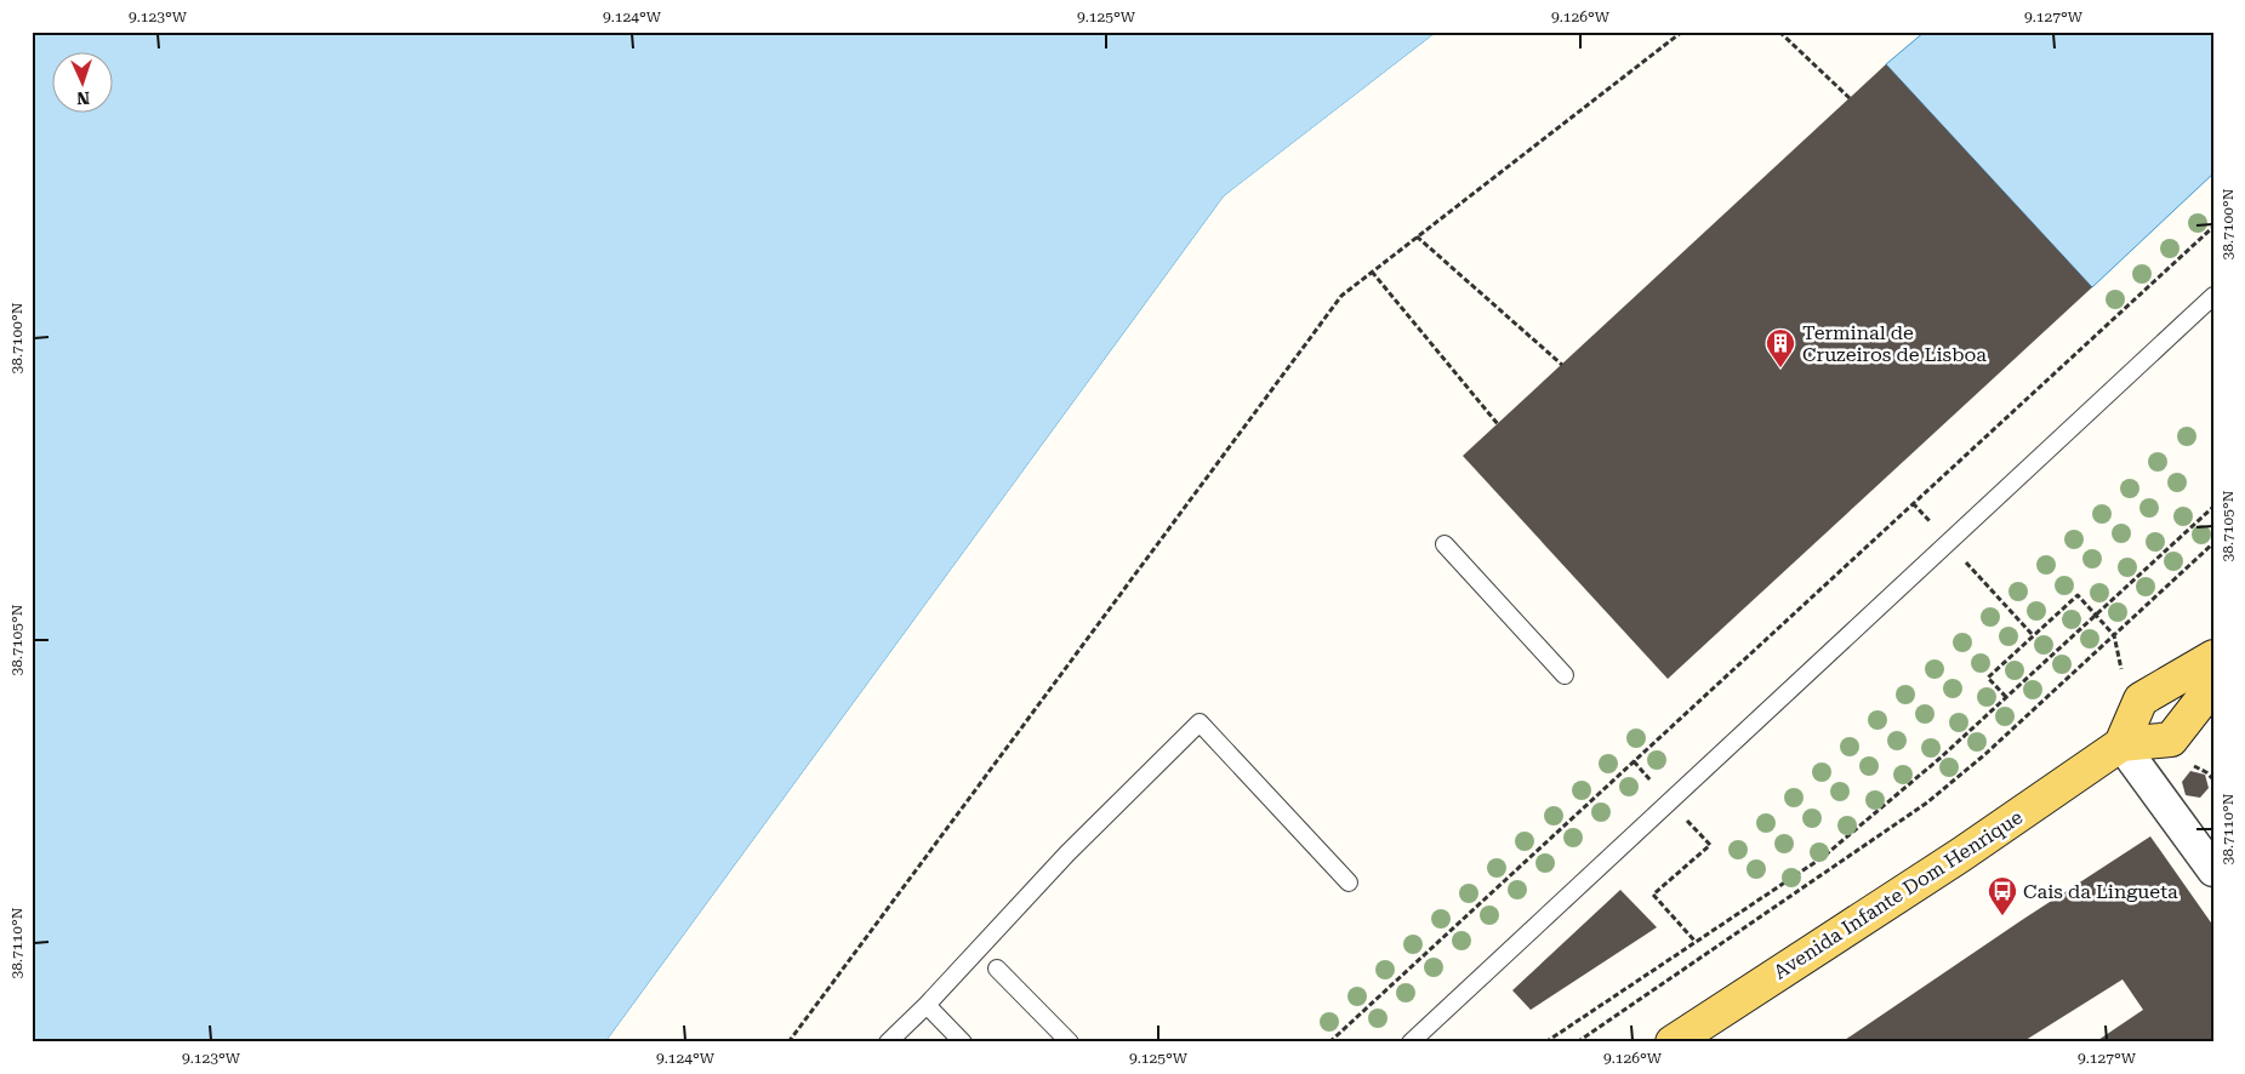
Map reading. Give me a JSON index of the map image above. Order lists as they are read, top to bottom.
{
  "streets": {
    "main road": ["Avenida Infante Dom Henrique"]
  },
  "places": {
    "building": ["Terminal de Cruzeiros de Lisboa"],
    "bus stop": ["Cais da Lingueta"]
  },
  "north": "bottom",
  "coordinates": [
    "9.123°W",
    "9.124°W",
    "9.125°W",
    "9.126°W",
    "9.127°W",
    "38.7100°N",
    "38.7105°N",
    "38.7110°N"
  ]
}
